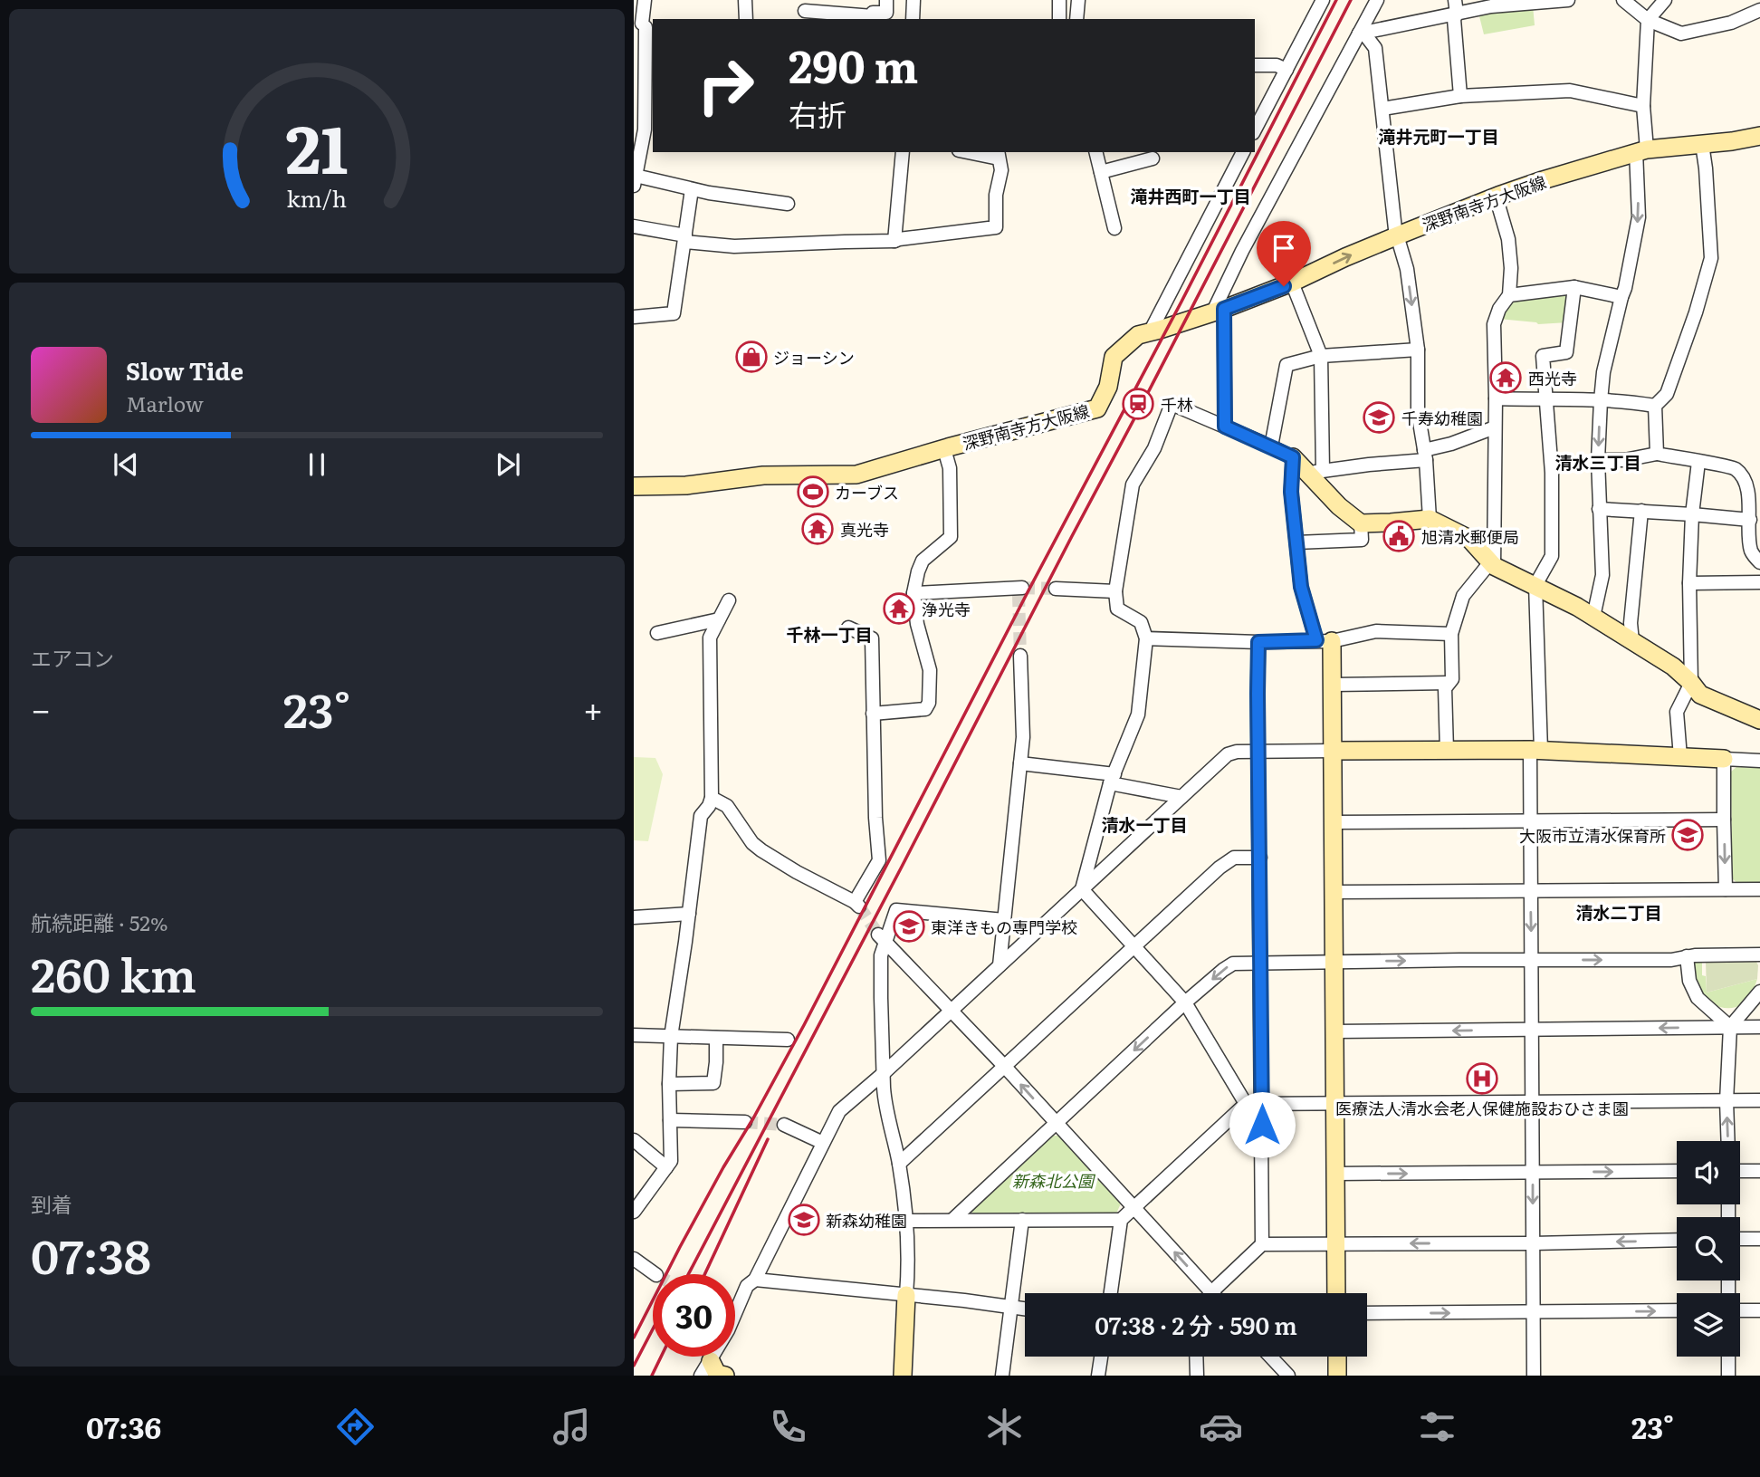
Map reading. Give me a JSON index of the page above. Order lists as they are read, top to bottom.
{
  "streets": {
    "street": ["深野南寺方大阪線"]
  },
  "districts": [
    "滝井元町一丁目",
    "滝井西町一丁目",
    "清水三丁目",
    "千林一丁目",
    "清水一丁目",
    "清水二丁目"
  ],
  "parks": ["新森北公園"],
  "places": {
    "shop": ["ジョーシン"],
    "temple": ["西光寺", "真光寺", "浄光寺"],
    "station": ["千林"],
    "school or university": [
      "千寿幼稚園",
      "大阪市立清水保育所",
      "東洋きもの専門学校",
      "新森幼稚園"
    ],
    "sports": ["カーブス"],
    "public building": ["旭清水郵便局"],
    "hospital": ["医療法人清水会老人保健施設おひさま園"]
  },
  "page": {
    "turn": ["290 m", "右折"],
    "song": ["Slow Tide", "Marlow"],
    "tile": [
      "エアコン",
      ["航続距離 · 52%", "260 km"],
      ["到着", "07:38"]
    ],
    "heat": ["−", "23°", "+"],
    "limit": "30",
    "trip": "07:38 · 2 分 · 590 m",
    "tabs": ["07:36", "23°"],
    "gauge": ["21", "km/h"]
  }
}
